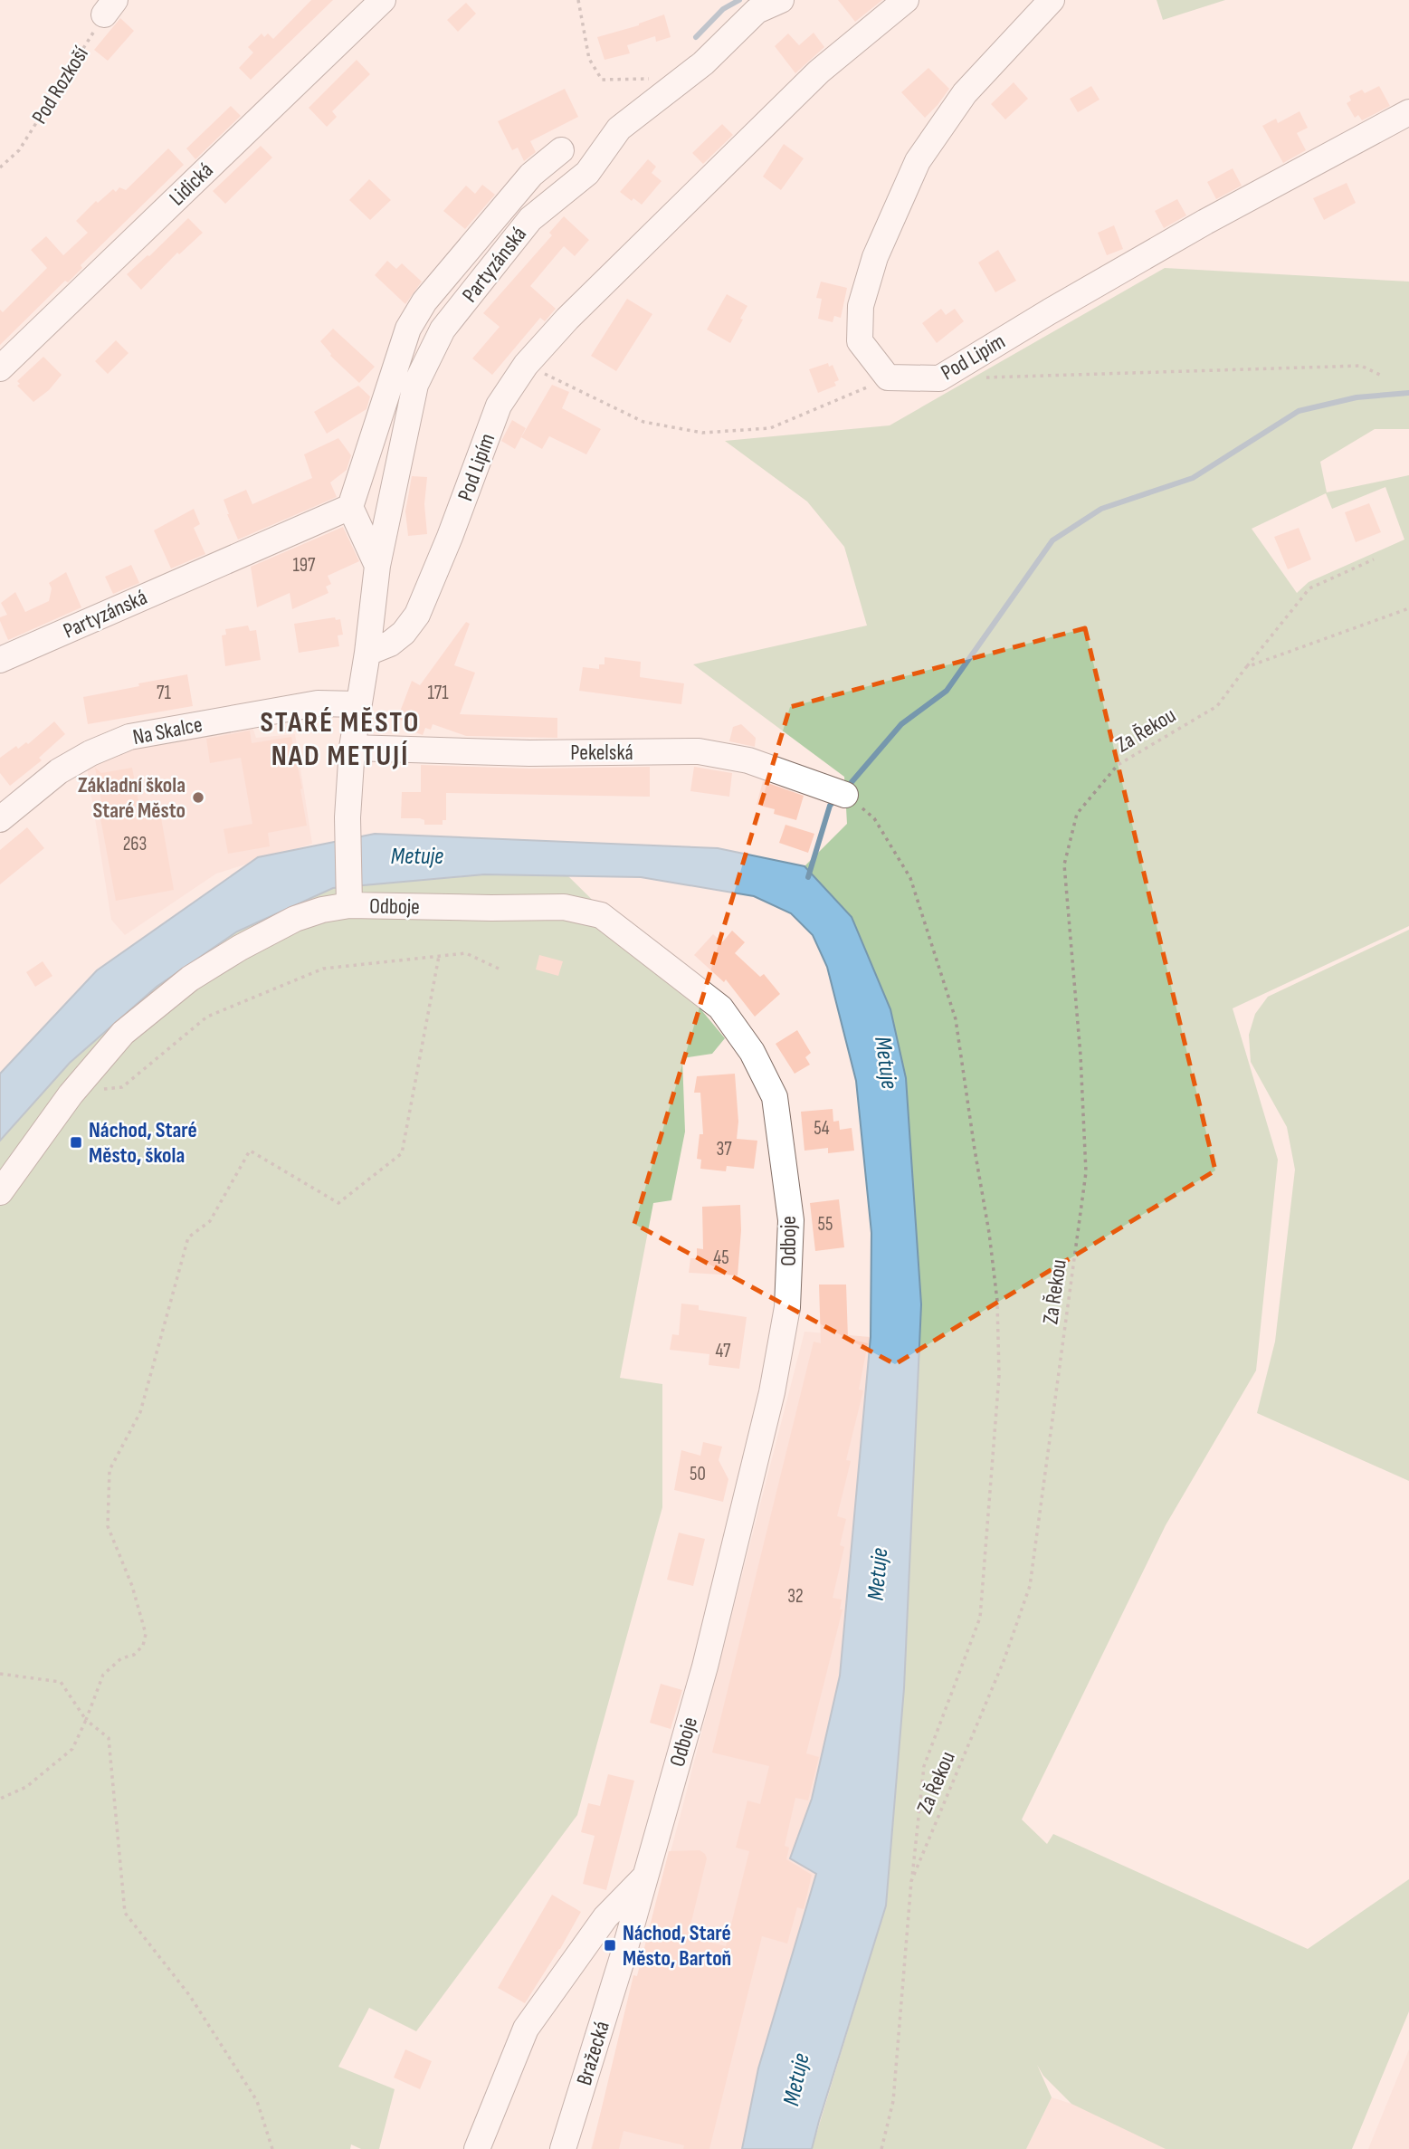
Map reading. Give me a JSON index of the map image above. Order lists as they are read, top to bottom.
{
  "streets": {
    "street": [
      "Lidická",
      "Partyzánská",
      "Pod Lipím",
      "Na Skalce",
      "Pekelská",
      "Odboje",
      "Bražecká"
    ],
    "path": ["Pod Rozkoší", "Za Řekou"]
  },
  "crossings": [
    ["Partyzánská", "Pod Lipím"],
    ["Partyzánská", "Na Skalce"],
    ["Partyzánská", "Pekelská"],
    ["Partyzánská", "Odboje"],
    ["Odboje", "Bražecká"]
  ],
  "districts": ["STARÉ MĚSTO NAD METUJÍ"],
  "water": ["Metuje"],
  "places": {
    "other": ["Základní škola Staré Město"],
    "transit": ["Náchod, Staré Město, škola", "Náchod, Staré Město, Bartoň"]
  },
  "house_numbers": [
    "197",
    "71",
    "171",
    "263",
    "54",
    "37",
    "55",
    "45",
    "47",
    "50",
    "32"
  ]
}
